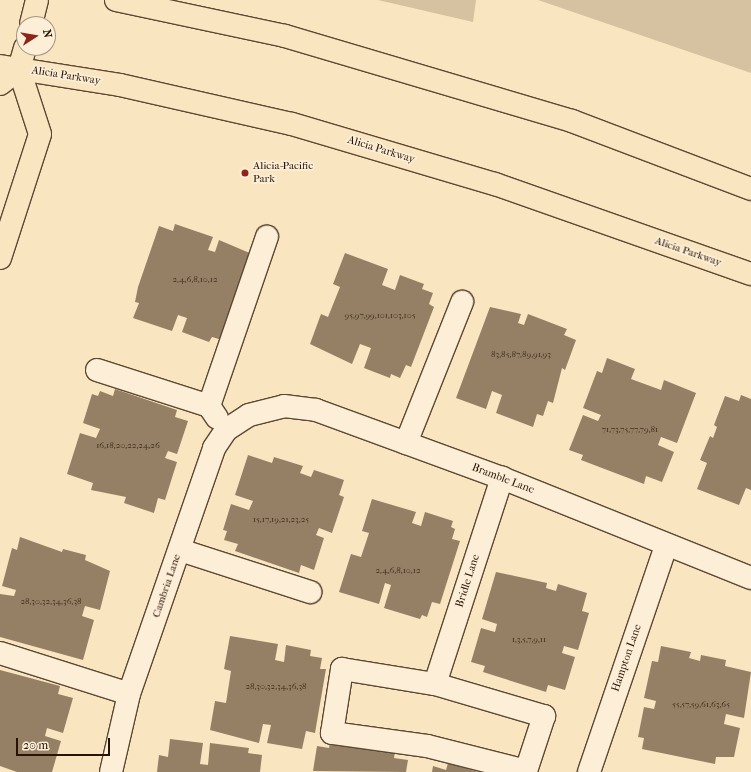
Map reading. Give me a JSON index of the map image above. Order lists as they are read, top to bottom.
{
  "streets": {
    "main road": ["Alicia Parkway"],
    "street": [
      "Bramble Lane",
      "Bridle Lane",
      "Cambria Lane",
      "Hampton Lane"
    ]
  },
  "crossings": [
    ["Bramble Lane", "Bridle Lane"],
    ["Bramble Lane", "Cambria Lane"],
    ["Bramble Lane", "Hampton Lane"]
  ],
  "places": ["Alicia-Pacific Park"],
  "house_numbers": [
    "2,4,6,8,10,12",
    "95,97,99,101,103,105",
    "83,85,87,89,91,93",
    "71,73,75,77,79,81",
    "16,18,20,22,24,26",
    "15,17,19,21,23,25",
    "2,4,6,8,10,12",
    "28,30,32,34,36,38",
    "1,3,5,7,9,11",
    "28,30,32,34,36,38",
    "55,57,59,61,63,65"
  ],
  "scale_bar": "20 m",
  "north": "right"
}
